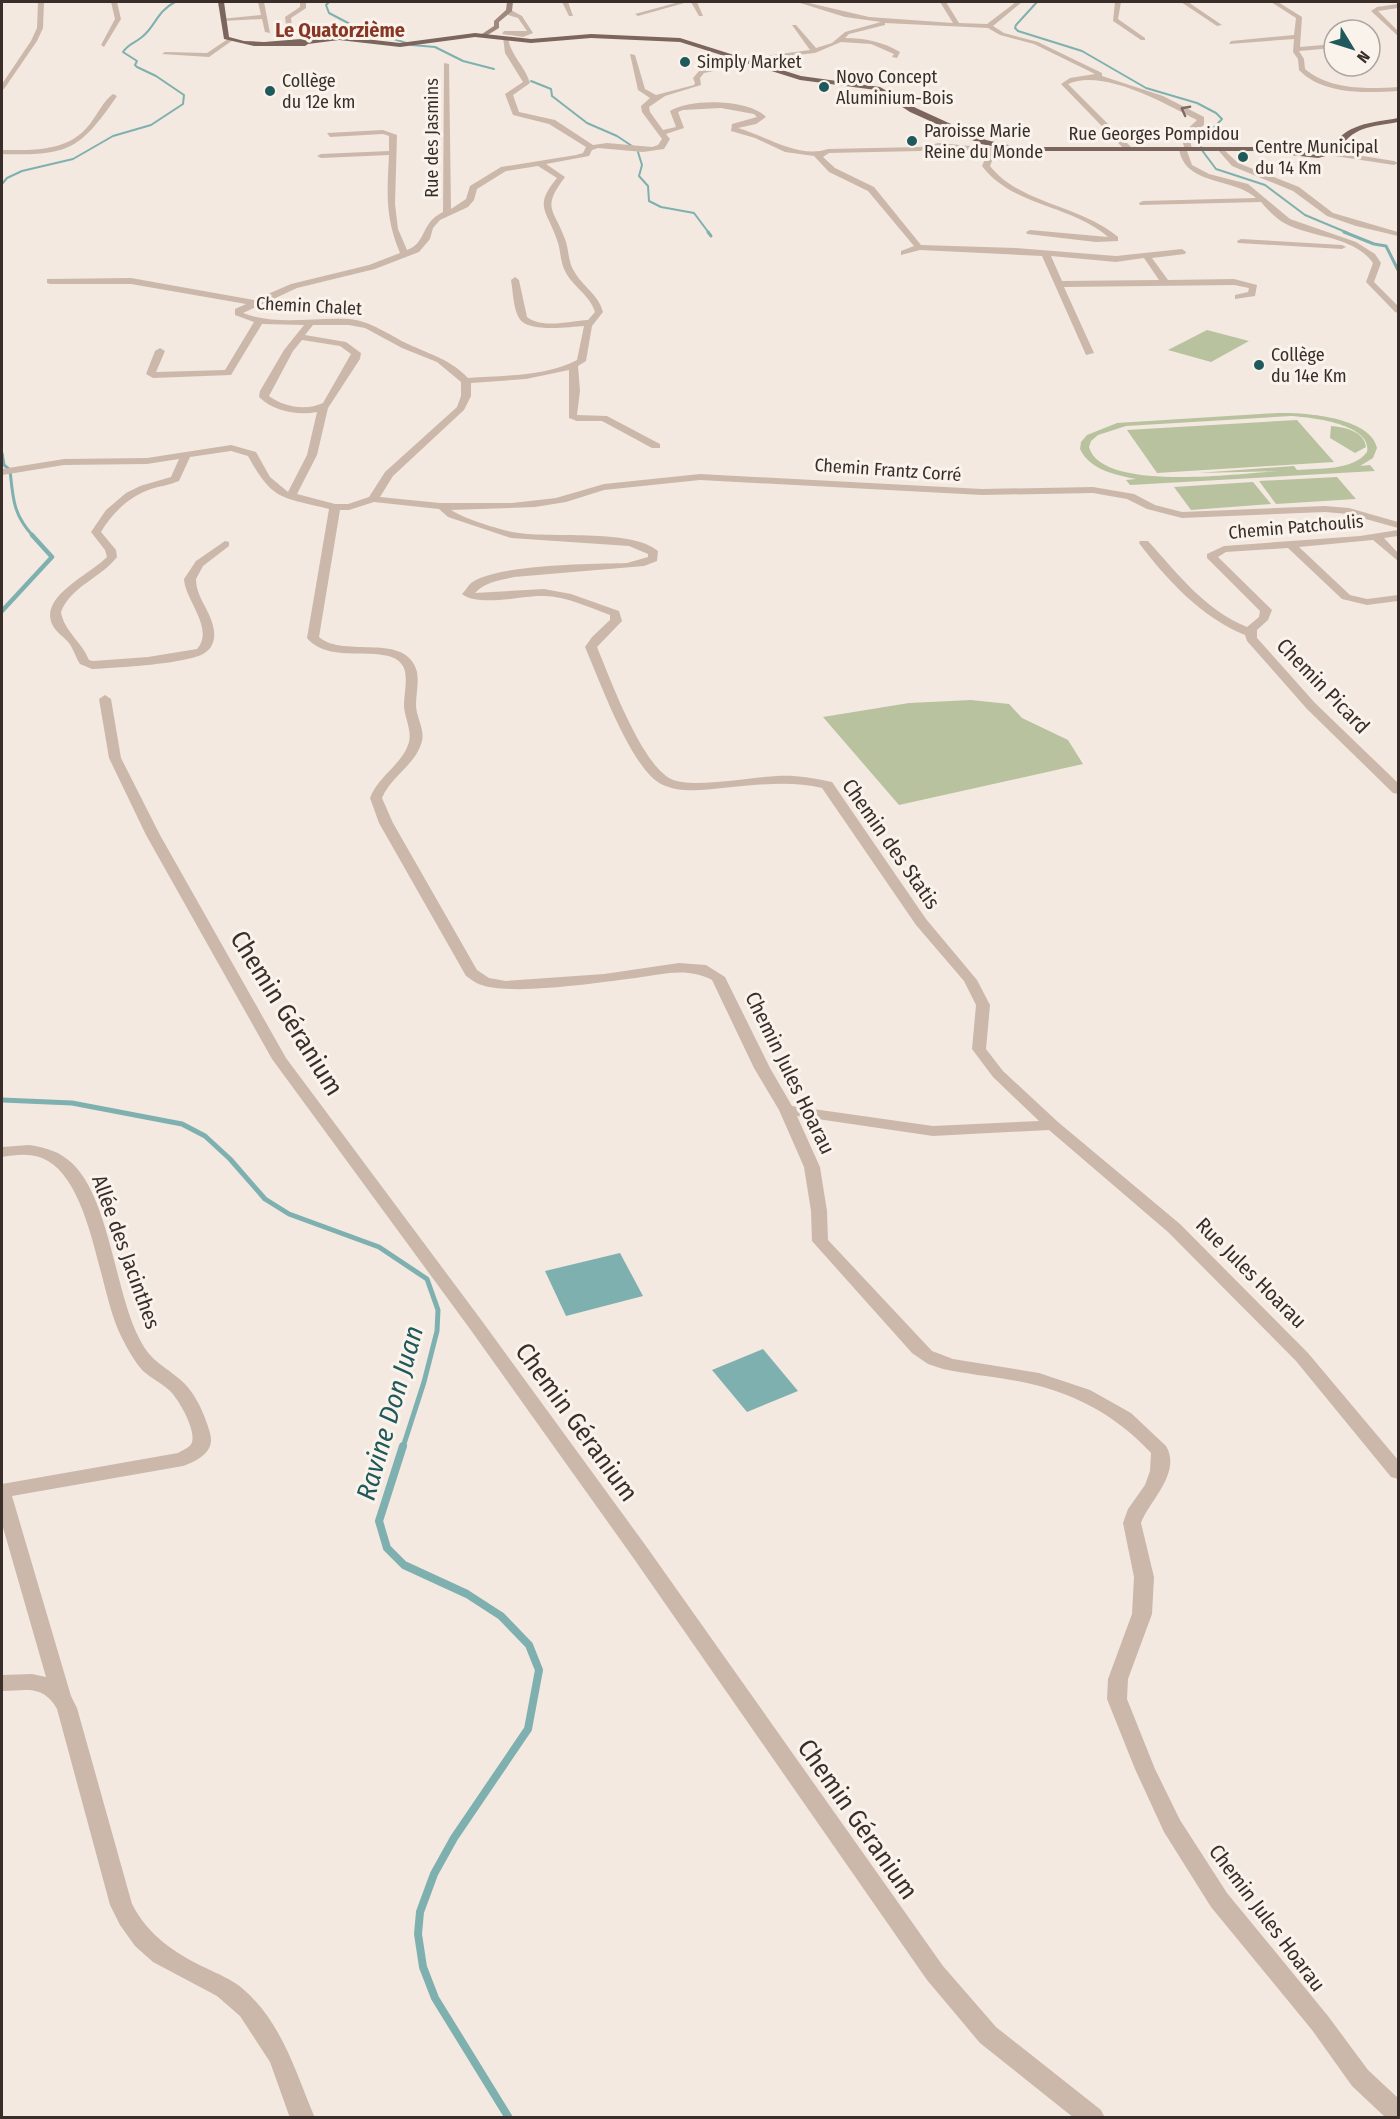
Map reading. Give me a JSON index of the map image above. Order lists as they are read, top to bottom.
{
  "streets": {
    "main road": ["Rue Georges Pompidou"],
    "street": [
      "Rue des Jasmins",
      "Chemin Chalet",
      "Chemin Frantz Corré",
      "Chemin Patchoulis",
      "Chemin Picard",
      "Chemin des Statis",
      "Chemin Géranium",
      "Chemin Jules Hoarau",
      "Allée des Jacinthes",
      "Rue Jules Hoarau"
    ]
  },
  "crossings": [
    ["Rue des Jasmins", "Chemin Chalet"],
    ["Chemin Frantz Corré", "Chemin des Statis"],
    ["Chemin Patchoulis", "Chemin Picard"],
    ["Chemin des Statis", "Rue Jules Hoarau"]
  ],
  "districts": ["Le Quatorzième"],
  "water": ["Ravine Don Juan"],
  "places": [
    "Simply Market",
    "Novo Concept Aluminium-Bois",
    "Collège du 12e km",
    "Paroisse Marie Reine du Monde",
    "Centre Municipal du 14 Km",
    "Collège du 14e Km"
  ],
  "north": "bottom right"
}
